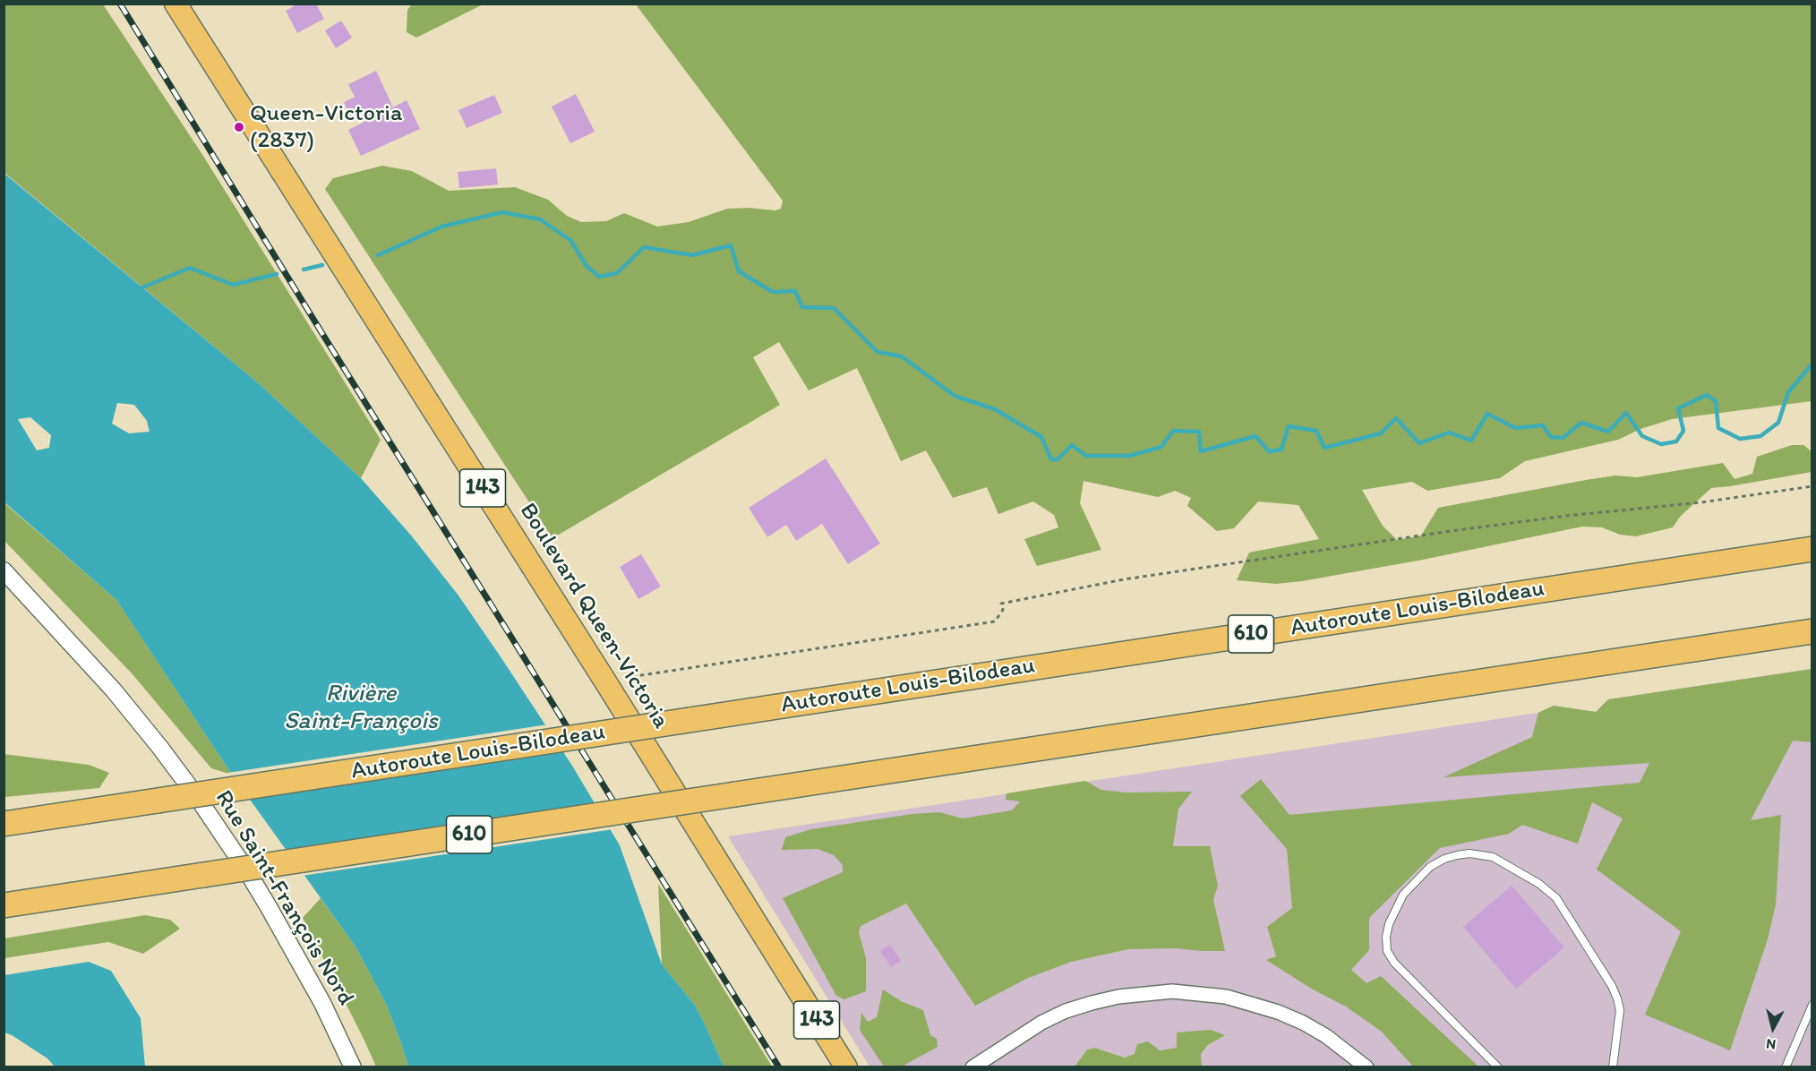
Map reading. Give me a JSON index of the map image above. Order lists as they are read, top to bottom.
{
  "streets": {
    "highway": ["Autoroute Louis-Bilodeau", "610"],
    "main road": ["143", "Boulevard Queen-Victoria"],
    "street": ["Rue Saint-François Nord"]
  },
  "water": ["Rivière Saint-François"],
  "places": ["Queen-Victoria (2837)"],
  "north": "bottom"
}
